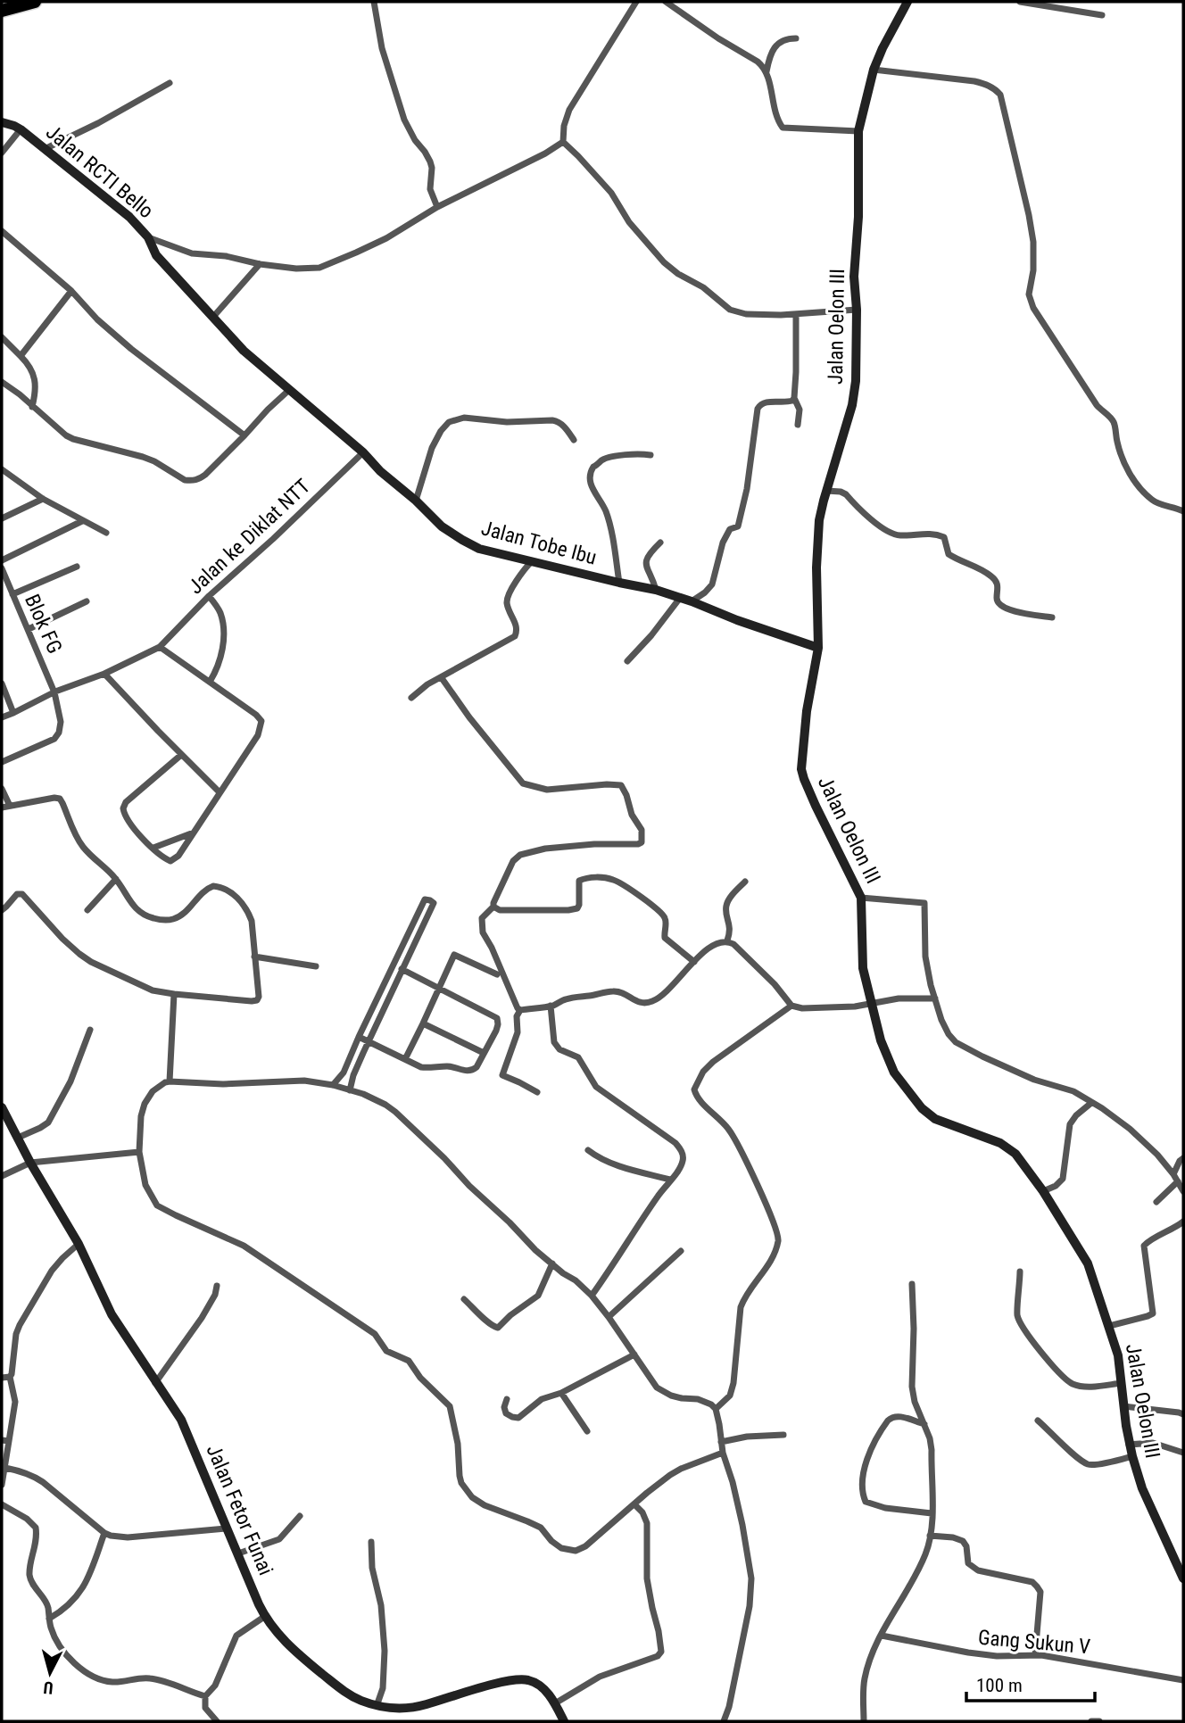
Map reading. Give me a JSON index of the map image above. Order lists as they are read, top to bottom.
{
  "streets": {
    "street": [
      "Jalan RCTI Bello",
      "Jalan Oelon III",
      "Jalan ke Diklat NTT",
      "Jalan Tobe Ibu",
      "Blok FG",
      "Jalan Fetor Funai",
      "Gang Sukun V"
    ]
  },
  "crossings": [
    ["Jalan RCTI Bello", "Jalan Tobe Ibu"],
    ["Jalan Oelon III", "Jalan Tobe Ibu"],
    ["Jalan ke Diklat NTT", "Jalan Tobe Ibu"],
    ["Jalan ke Diklat NTT", "Blok FG"]
  ],
  "scale_bar": "100 m",
  "north": "bottom"
}
